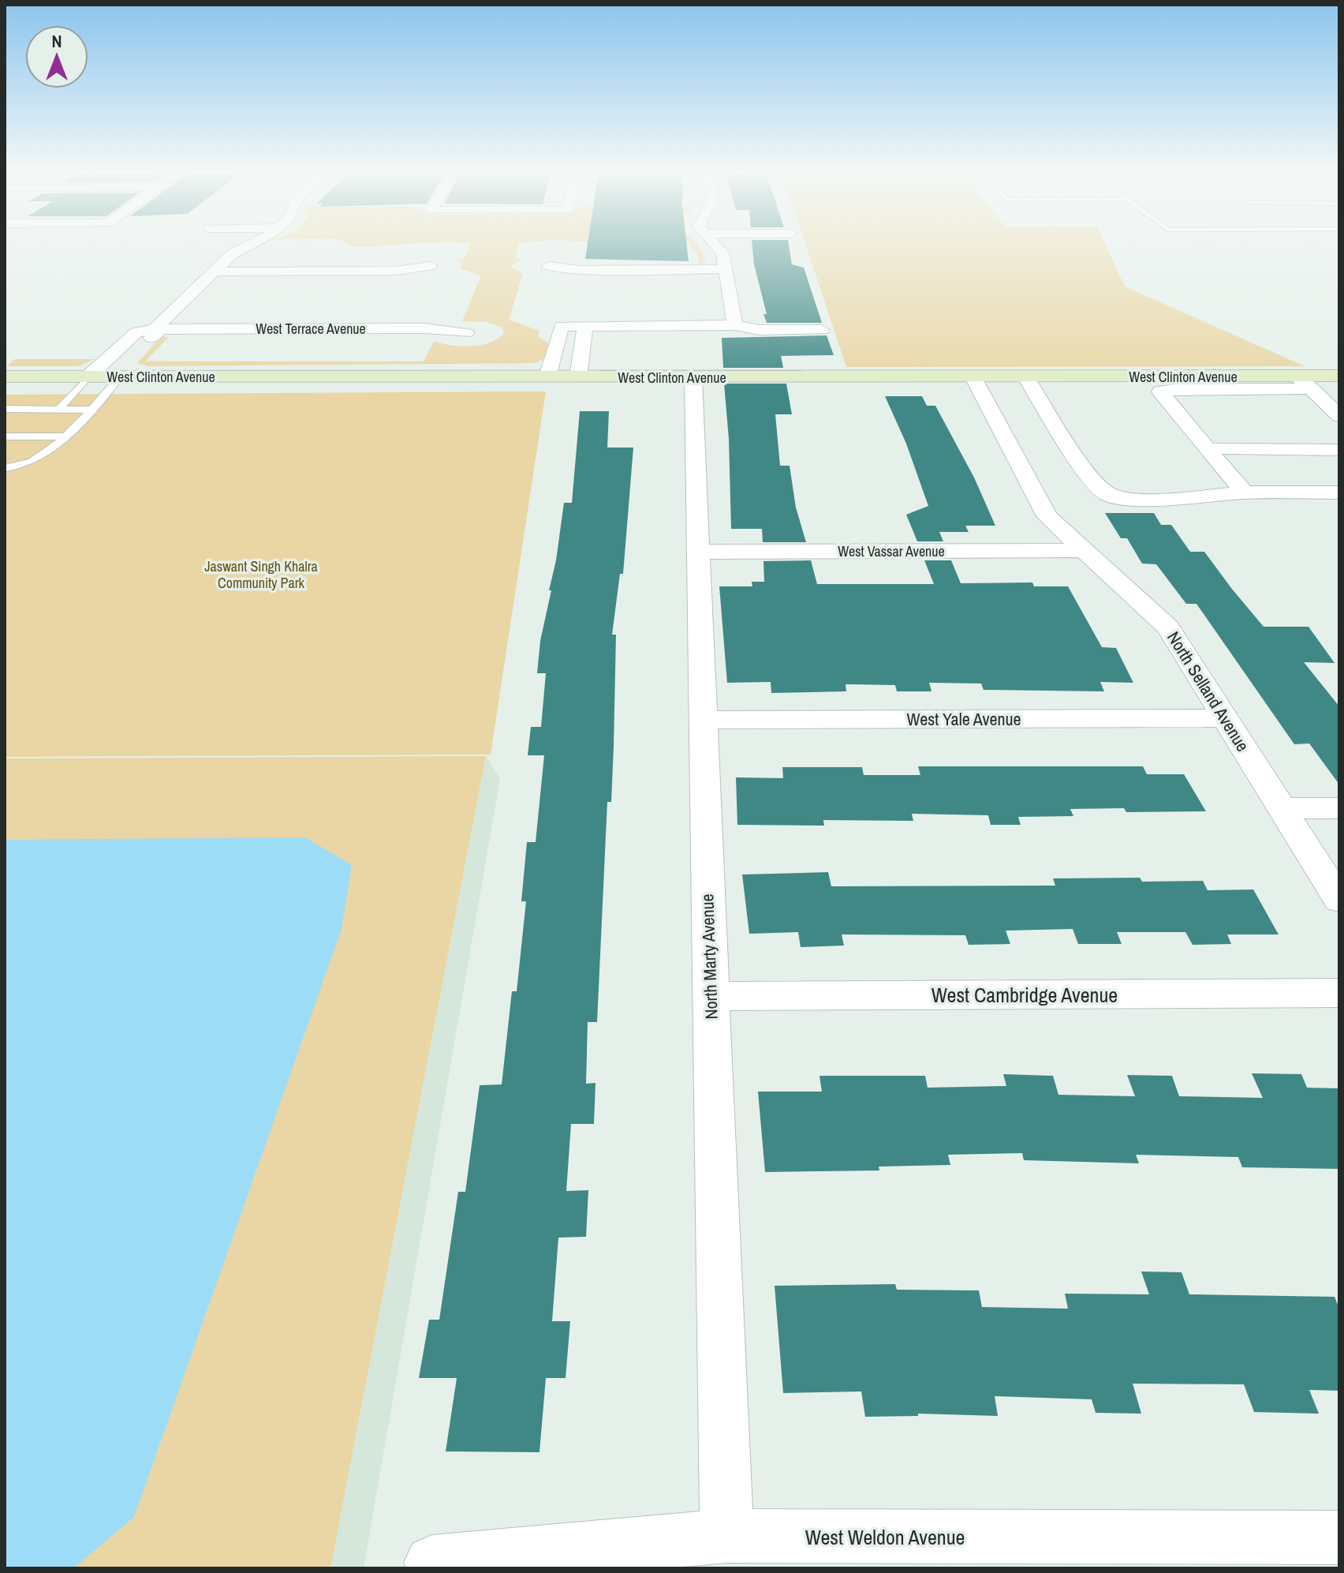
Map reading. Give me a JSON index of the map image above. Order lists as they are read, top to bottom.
{
  "streets": {
    "main road": ["West Clinton Avenue"],
    "street": [
      "West Terrace Avenue",
      "West Vassar Avenue",
      "North Selland Avenue",
      "West Yale Avenue",
      "North Marty Avenue",
      "West Cambridge Avenue",
      "West Weldon Avenue"
    ]
  },
  "crossings": [
    ["West Clinton Avenue", "North Selland Avenue"],
    ["West Clinton Avenue", "North Marty Avenue"],
    ["West Vassar Avenue", "North Selland Avenue"],
    ["West Vassar Avenue", "North Marty Avenue"],
    ["North Selland Avenue", "West Yale Avenue"],
    ["West Yale Avenue", "North Marty Avenue"],
    ["North Marty Avenue", "West Cambridge Avenue"],
    ["North Marty Avenue", "West Weldon Avenue"]
  ],
  "parks": ["Jaswant Singh Khalra Community Park"],
  "north": "top"
}
